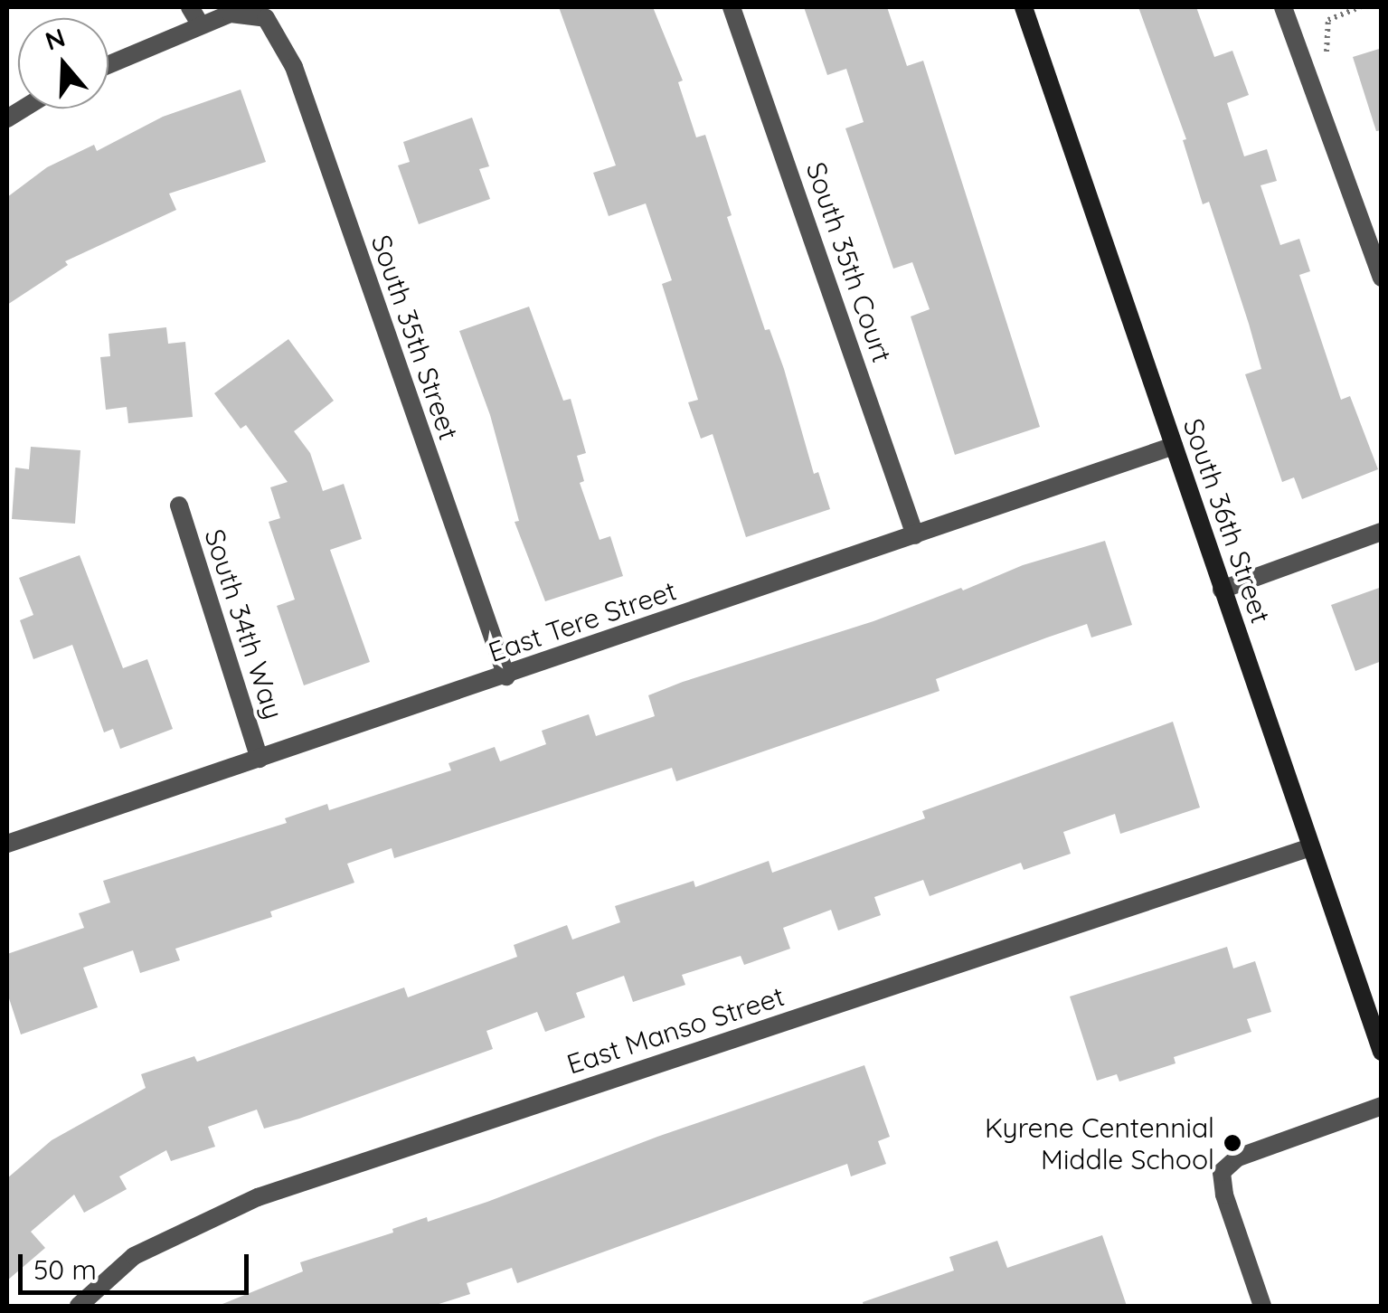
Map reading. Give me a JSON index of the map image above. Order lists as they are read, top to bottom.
{
  "streets": {
    "street": [
      "South 35th Court",
      "South 35th Street",
      "South 36th Street",
      "East Tere Street",
      "South 34th Way",
      "East Manso Street"
    ]
  },
  "crossings": [
    ["South 35th Court", "East Tere Street"],
    ["South 35th Street", "East Tere Street"],
    ["South 36th Street", "East Tere Street"],
    ["South 36th Street", "East Manso Street"],
    ["East Tere Street", "South 34th Way"]
  ],
  "places": ["Kyrene Centennial Middle School"],
  "scale_bar": "50 m",
  "north": "top"
}
